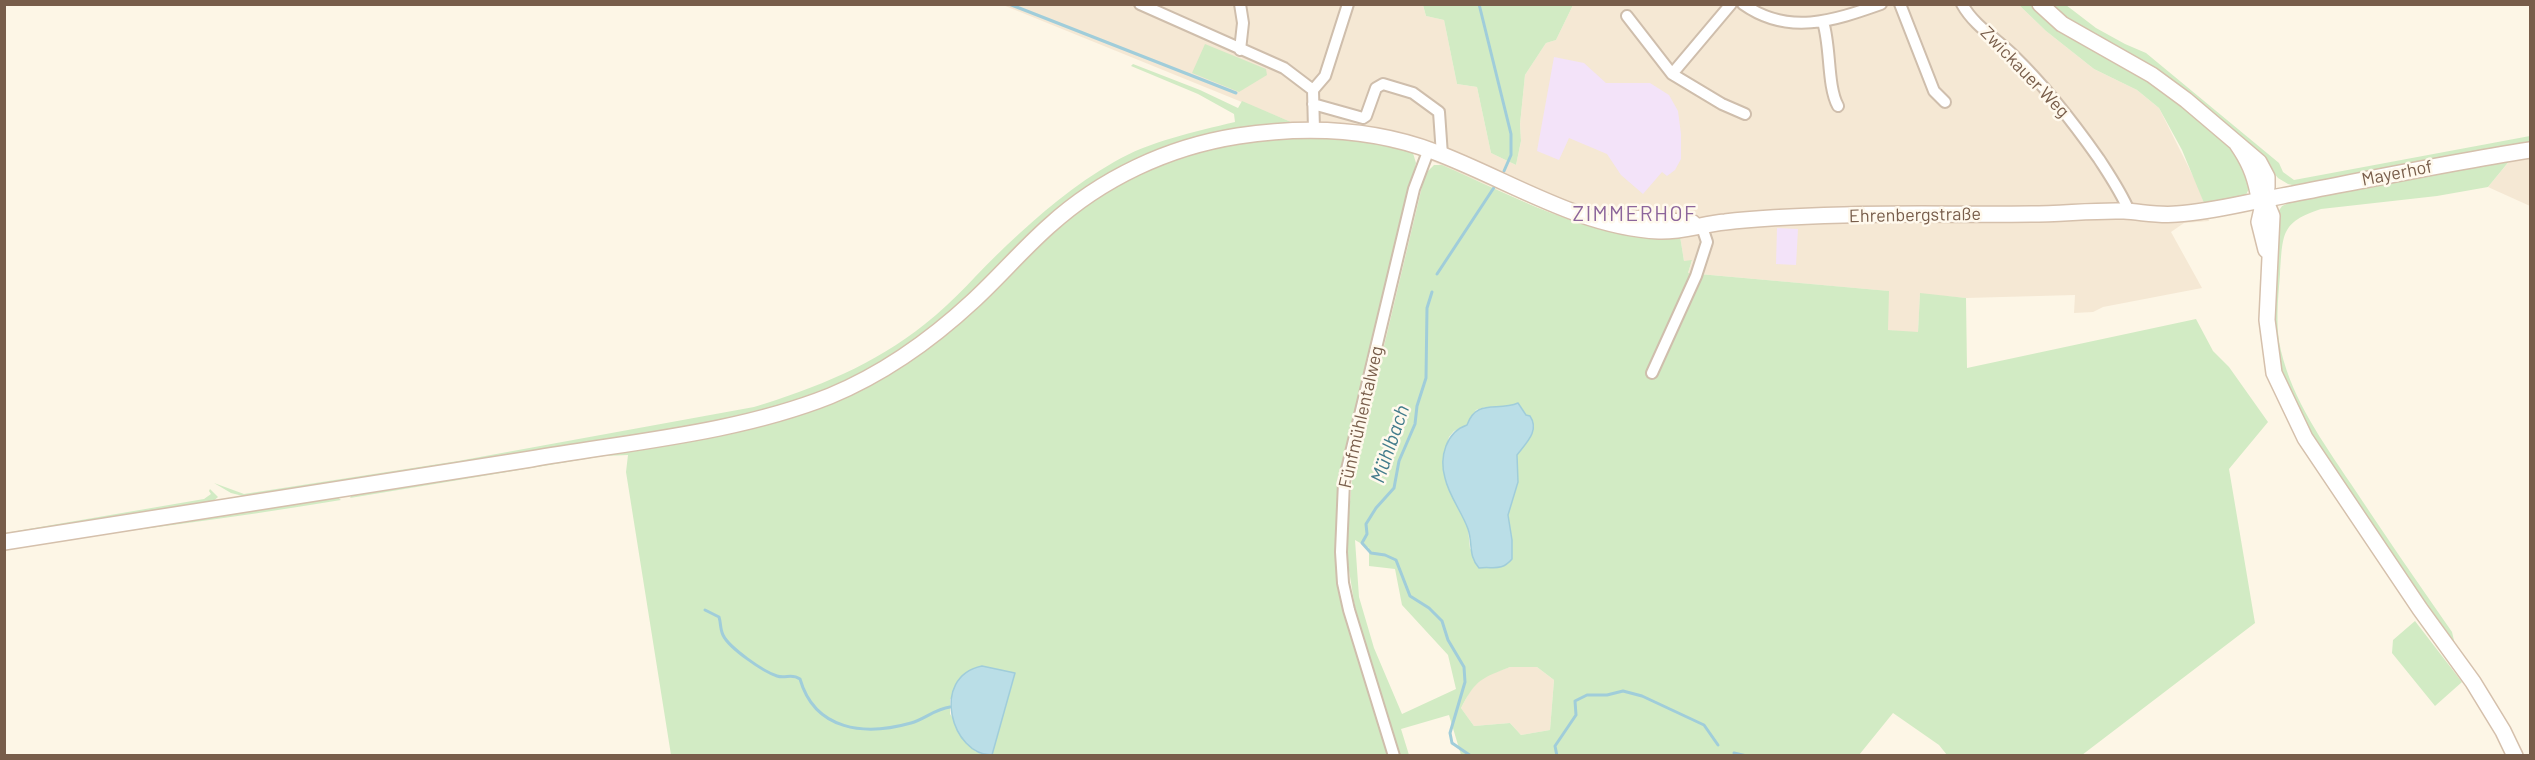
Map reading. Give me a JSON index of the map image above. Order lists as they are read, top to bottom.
{
  "streets": {
    "street": [
      "Zwickauer Weg",
      "Mayerhof",
      "Ehrenbergstraße",
      "Fünfmühlentalweg"
    ]
  },
  "crossings": [
    ["Zwickauer Weg", "Ehrenbergstraße"],
    ["Mayerhof", "Ehrenbergstraße"],
    ["Ehrenbergstraße", "Fünfmühlentalweg"]
  ],
  "districts": ["ZIMMERHOF"],
  "water": ["Mühlbach"]
}
